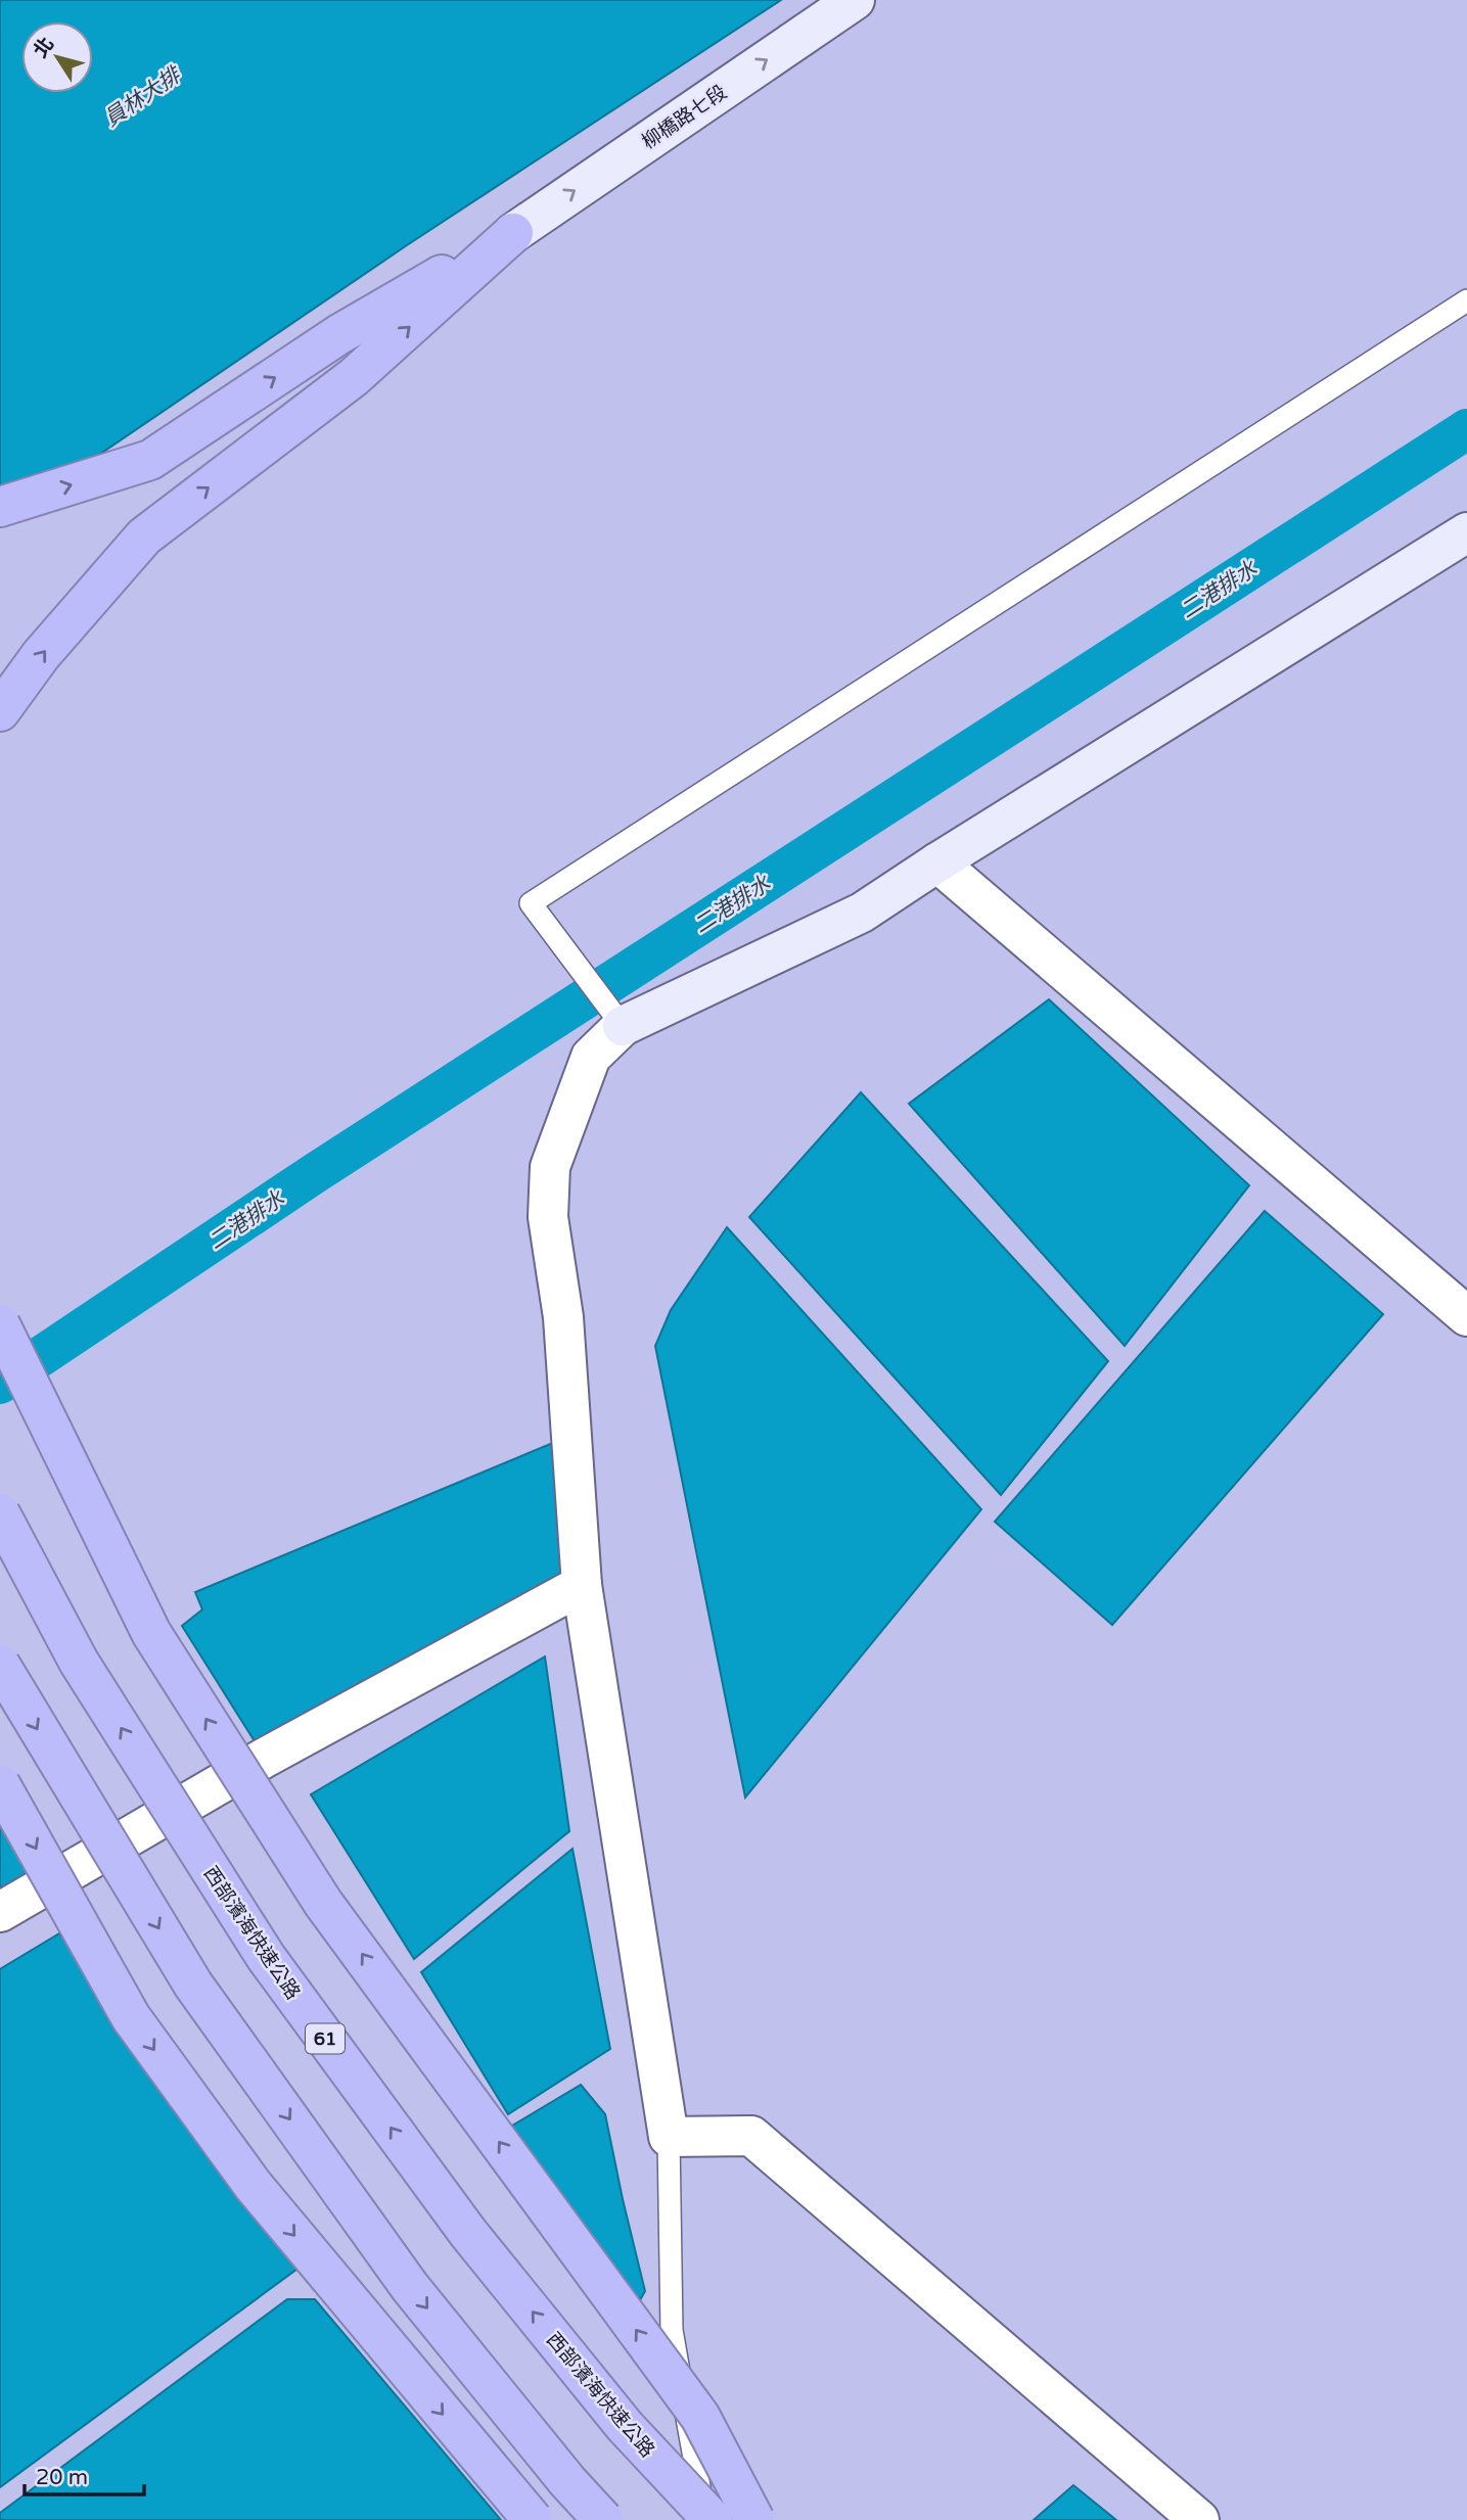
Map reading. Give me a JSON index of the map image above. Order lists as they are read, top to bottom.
{
  "streets": {
    "highway": ["西部濱海快速公路", "61"],
    "street": ["柳橋路七段"]
  },
  "one_way": ["柳橋路七段"],
  "water": ["員林大排", "二港排水"],
  "scale_bar": "20 m",
  "north": "top left"
}
